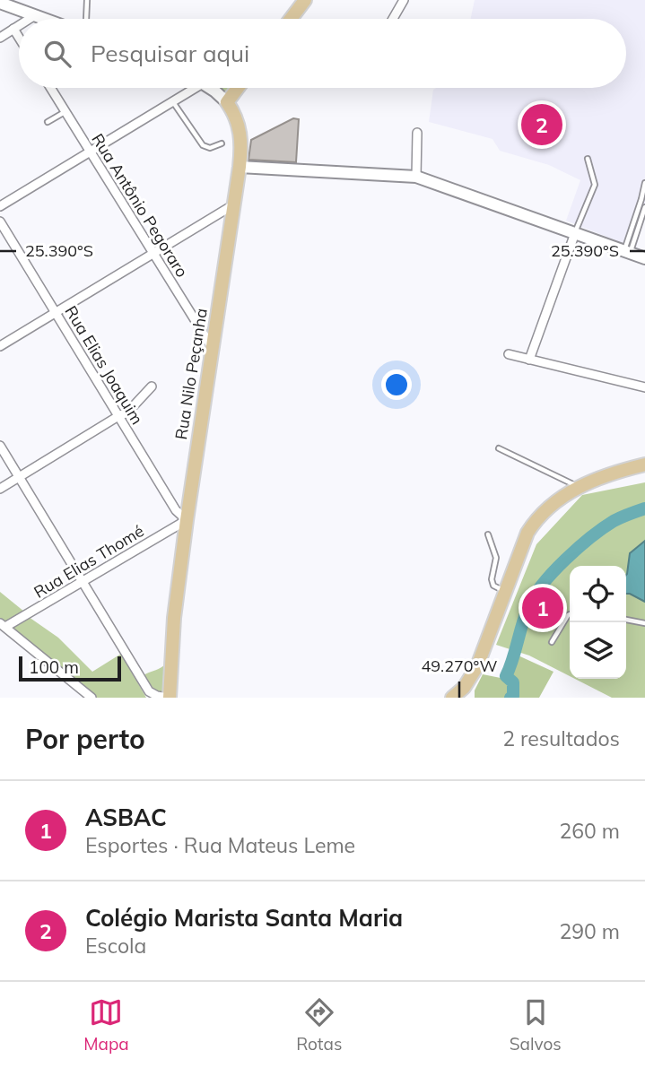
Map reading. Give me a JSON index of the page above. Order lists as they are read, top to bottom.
{
  "streets": {
    "main road": ["Rua Nilo Peçanha"],
    "street": ["Rua Antônio Pegoraro", "Rua Elias Joaquim", "Rua Elias Thomé"]
  },
  "crossings": [
    ["Rua Antônio Pegoraro", "Rua Nilo Peçanha"],
    ["Rua Elias Joaquim", "Rua Nilo Peçanha"],
    ["Rua Elias Joaquim", "Rua Elias Thomé"],
    ["Rua Nilo Peçanha", "Rua Elias Thomé"]
  ],
  "scale_bar": "100 m",
  "page": {
    "search": "Pesquisar aqui",
    "pins": ["2", "1"],
    "scale": "100 m",
    "heading": ["Por perto", "2 resultados"],
    "list": [
      {
        "mark": "1",
        "name": "ASBAC",
        "note": "Esportes · Rua Mateus Leme",
        "value": "260 m"
      },
      {
        "mark": "2",
        "name": "Colégio Marista Santa Maria",
        "note": "Escola",
        "value": "290 m"
      }
    ],
    "nav": ["Mapa", "Rotas", "Salvos"]
  },
  "coordinates": ["25.390°S", "49.270°W"]
}
